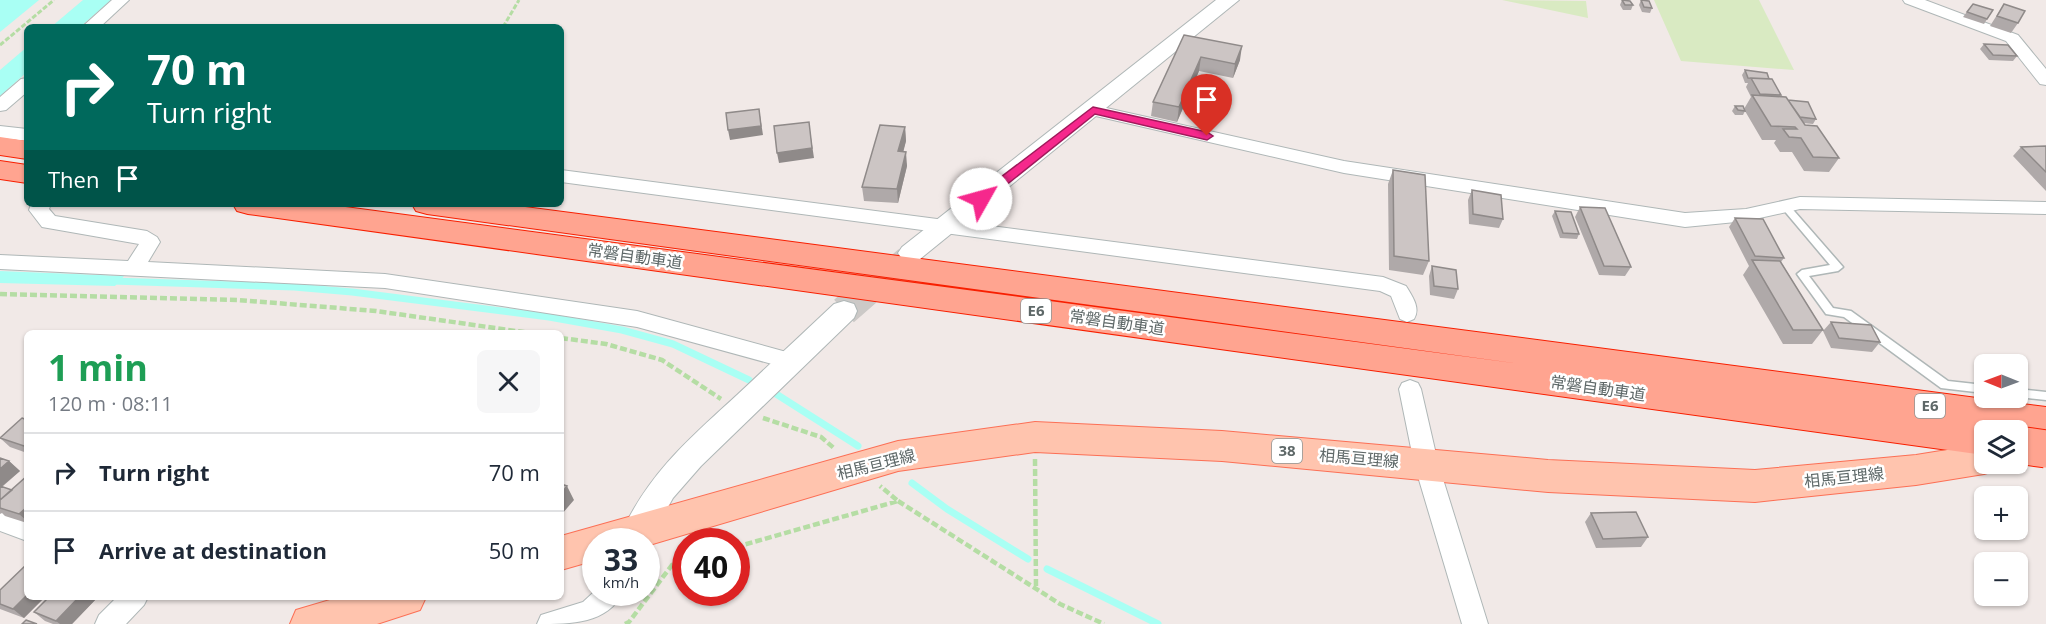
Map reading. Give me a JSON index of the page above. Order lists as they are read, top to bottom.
{
  "streets": {
    "highway": ["常磐自動車道", "E6"],
    "main road": ["38", "相馬亘理線"]
  },
  "north": "left",
  "page": {
    "turn": ["70 m", "Turn right"],
    "then": "Then",
    "heading": ["1 min", "120 m · 08:11"],
    "map_buttons": ["+", "−"],
    "list": [
      {
        "name": "Turn right",
        "value": "70 m"
      },
      {
        "name": "Arrive at destination",
        "value": "50 m"
      }
    ],
    "speed": "33 km/h",
    "limit": "40"
  }
}
